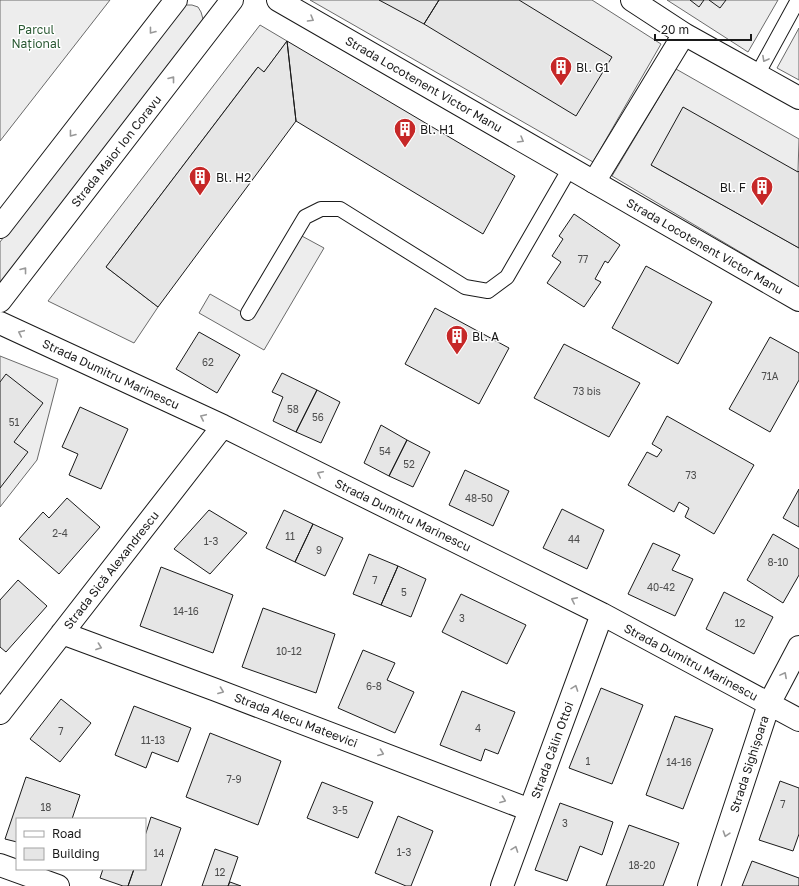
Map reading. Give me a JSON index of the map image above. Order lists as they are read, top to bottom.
{
  "streets": {
    "street": [
      "Strada Locotenent Victor Manu",
      "Strada Maior Ion Coravu",
      "Strada Dumitru Marinescu",
      "Strada Sică Alexandrescu",
      "Strada Alecu Mateevici",
      "Strada Călin Ottoi",
      "Strada Sighișoara"
    ]
  },
  "crossings": [
    ["Strada Dumitru Marinescu", "Strada Sică Alexandrescu"],
    ["Strada Dumitru Marinescu", "Strada Călin Ottoi"],
    ["Strada Dumitru Marinescu", "Strada Sighișoara"],
    ["Strada Sică Alexandrescu", "Strada Alecu Mateevici"],
    ["Strada Alecu Mateevici", "Strada Călin Ottoi"]
  ],
  "one_way": [
    "Strada Locotenent Victor Manu",
    "Strada Dumitru Marinescu",
    "Strada Alecu Mateevici",
    "Strada Călin Ottoi"
  ],
  "parks": ["Parcul Național"],
  "places": {
    "building": [
      "Bl. G1",
      "Bl. H1",
      "Bl. H2",
      "Bl. F",
      "Bl. A"
    ]
  },
  "house_numbers": [
    "77",
    "62",
    "71A",
    "73 bis",
    "58",
    "56",
    "51",
    "54",
    "52",
    "73",
    "48-50",
    "2-4",
    "11",
    "44",
    "1-3",
    "9",
    "8-10",
    "7",
    "40-42",
    "5",
    "14-16",
    "3",
    "12",
    "10-12",
    "6-8",
    "4",
    "7",
    "11-13",
    "1",
    "14-16",
    "7-9",
    "7",
    "18",
    "3-5",
    "3",
    "1-3",
    "14",
    "18-20",
    "12"
  ],
  "legend": ["Road", "Building"],
  "scale_bar": "20 m"
}
